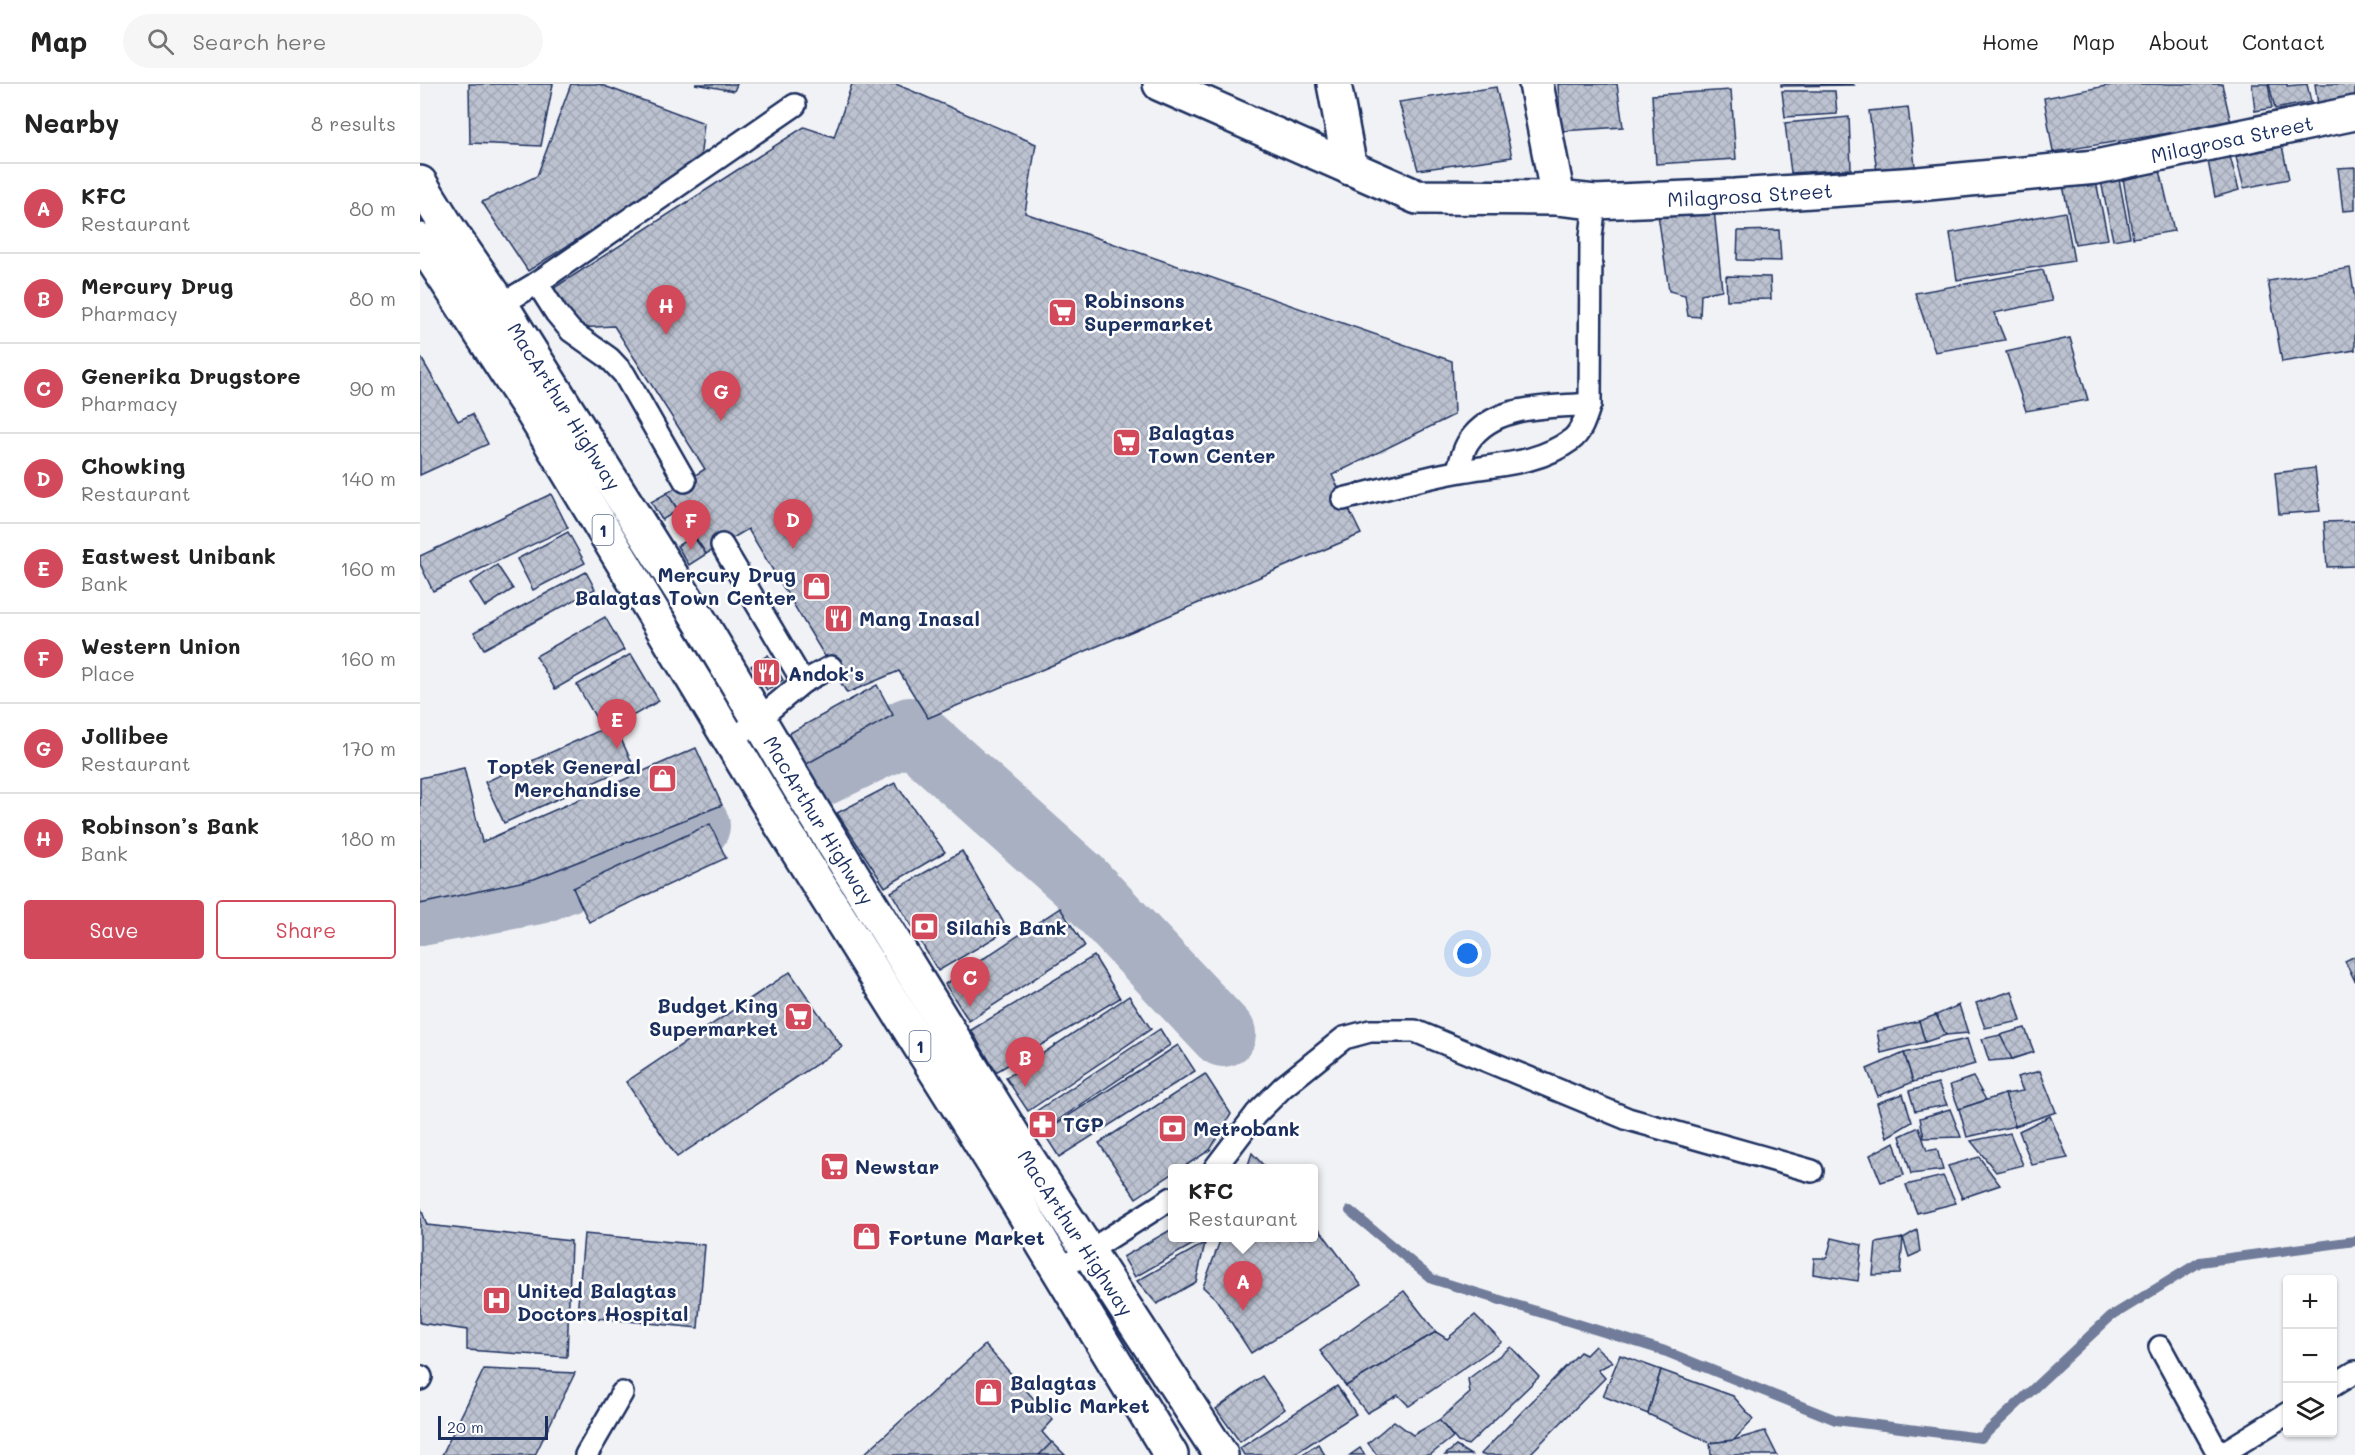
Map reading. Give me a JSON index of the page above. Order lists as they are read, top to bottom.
{
  "streets": {
    "main road": ["Milagrosa Street", "MacArthur Highway", "1"]
  },
  "places": {
    "supermarket": [
      "Robinsons Supermarket",
      "Balagtas Town Center",
      "Budget King Supermarket",
      "Newstar"
    ],
    "shop": [
      "Mercury Drug Balagtas Town Center",
      "Toptek General Merchandise",
      "Fortune Market",
      "Balagtas Public Market"
    ],
    "restaurant": ["Mang Inasal", "Andok's"],
    "bank": ["Silahis Bank", "Metrobank"],
    "pharmacy": ["TGP"],
    "hospital": ["United Balagtas Doctors Hospital"]
  },
  "scale_bar": "20 m",
  "page": {
    "header": "Map",
    "search": "Search here",
    "nav": [
      "Home",
      "Map",
      "About",
      "Contact"
    ],
    "heading": ["Nearby", "8 results"],
    "list": [
      {
        "mark": "A",
        "name": "KFC",
        "note": "Restaurant",
        "value": "80 m"
      },
      {
        "mark": "B",
        "name": "Mercury Drug",
        "note": "Pharmacy",
        "value": "80 m"
      },
      {
        "mark": "C",
        "name": "Generika Drugstore",
        "note": "Pharmacy",
        "value": "90 m"
      },
      {
        "mark": "D",
        "name": "Chowking",
        "note": "Restaurant",
        "value": "140 m"
      },
      {
        "mark": "E",
        "name": "Eastwest Unibank",
        "note": "Bank",
        "value": "160 m"
      },
      {
        "mark": "F",
        "name": "Western Union",
        "note": "Place",
        "value": "160 m"
      },
      {
        "mark": "G",
        "name": "Jollibee",
        "note": "Restaurant",
        "value": "170 m"
      },
      {
        "mark": "H",
        "name": "Robinson’s Bank",
        "note": "Bank",
        "value": "180 m"
      }
    ],
    "pins": [
      "H",
      "G",
      "D",
      "F",
      "E",
      "C",
      "B",
      "A"
    ],
    "buttons": ["Save", "Share"],
    "popup": ["KFC", "Restaurant"],
    "map_buttons": ["+", "−"],
    "scale": "20 m"
  }
}
